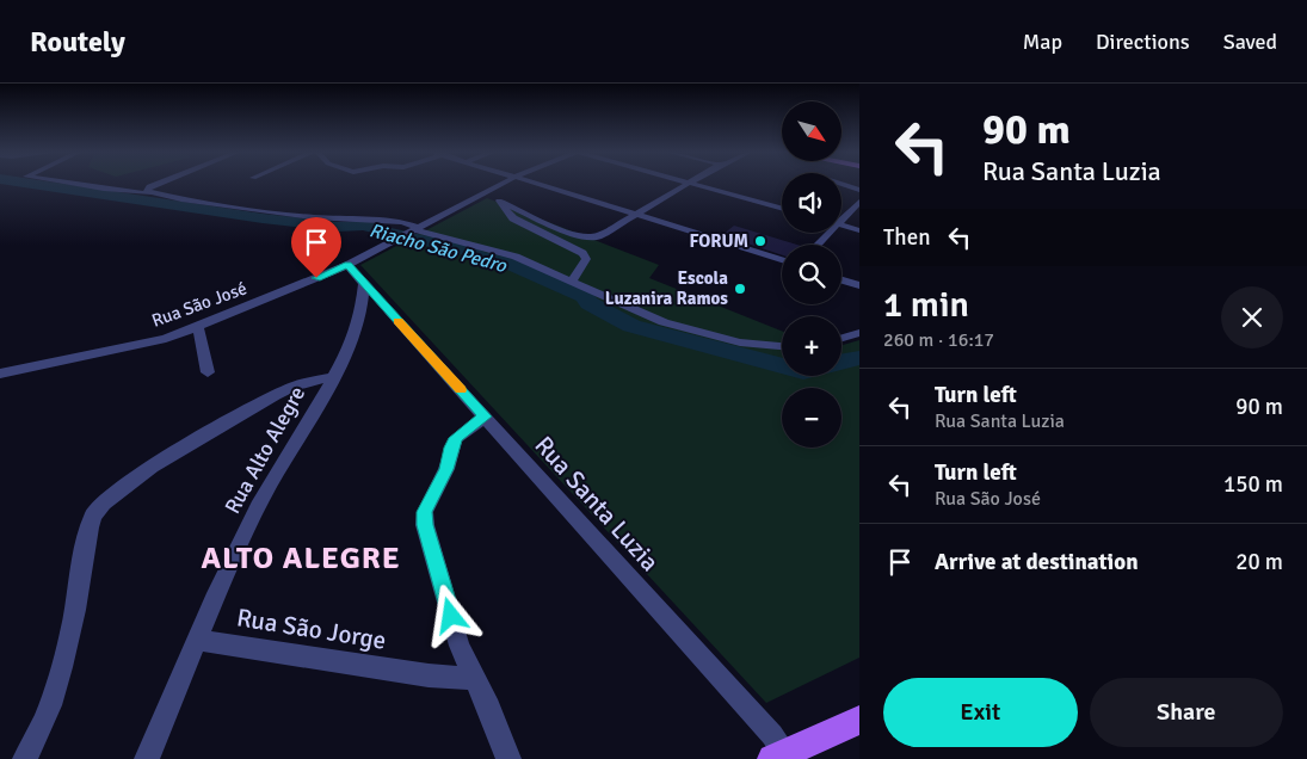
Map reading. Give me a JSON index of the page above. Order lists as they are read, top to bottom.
{
  "streets": {
    "street": [
      "Rua São José",
      "Rua Alto Alegre",
      "Rua Santa Luzia",
      "Rua São Jorge"
    ]
  },
  "crossings": [
    ["Rua Alto Alegre", "Rua Santa Luzia"],
    ["Rua Alto Alegre", "Rua São Jorge"]
  ],
  "districts": ["ALTO ALEGRE"],
  "water": ["Riacho São Pedro"],
  "places": ["FORUM", "Escola Luzanira Ramos"],
  "north": "bottom right",
  "page": {
    "header": "Routely",
    "nav": ["Map", "Directions", "Saved"],
    "turn": ["90 m", "Rua Santa Luzia"],
    "map_buttons": ["+", "−"],
    "then": "Then",
    "heading": ["1 min", "260 m · 16:17"],
    "list": [
      {
        "name": "Turn left",
        "note": "Rua Santa Luzia",
        "value": "90 m"
      },
      {
        "name": "Turn left",
        "note": "Rua São José",
        "value": "150 m"
      },
      {
        "name": "Arrive at destination",
        "value": "20 m"
      }
    ],
    "buttons": ["Exit", "Share"]
  }
}
